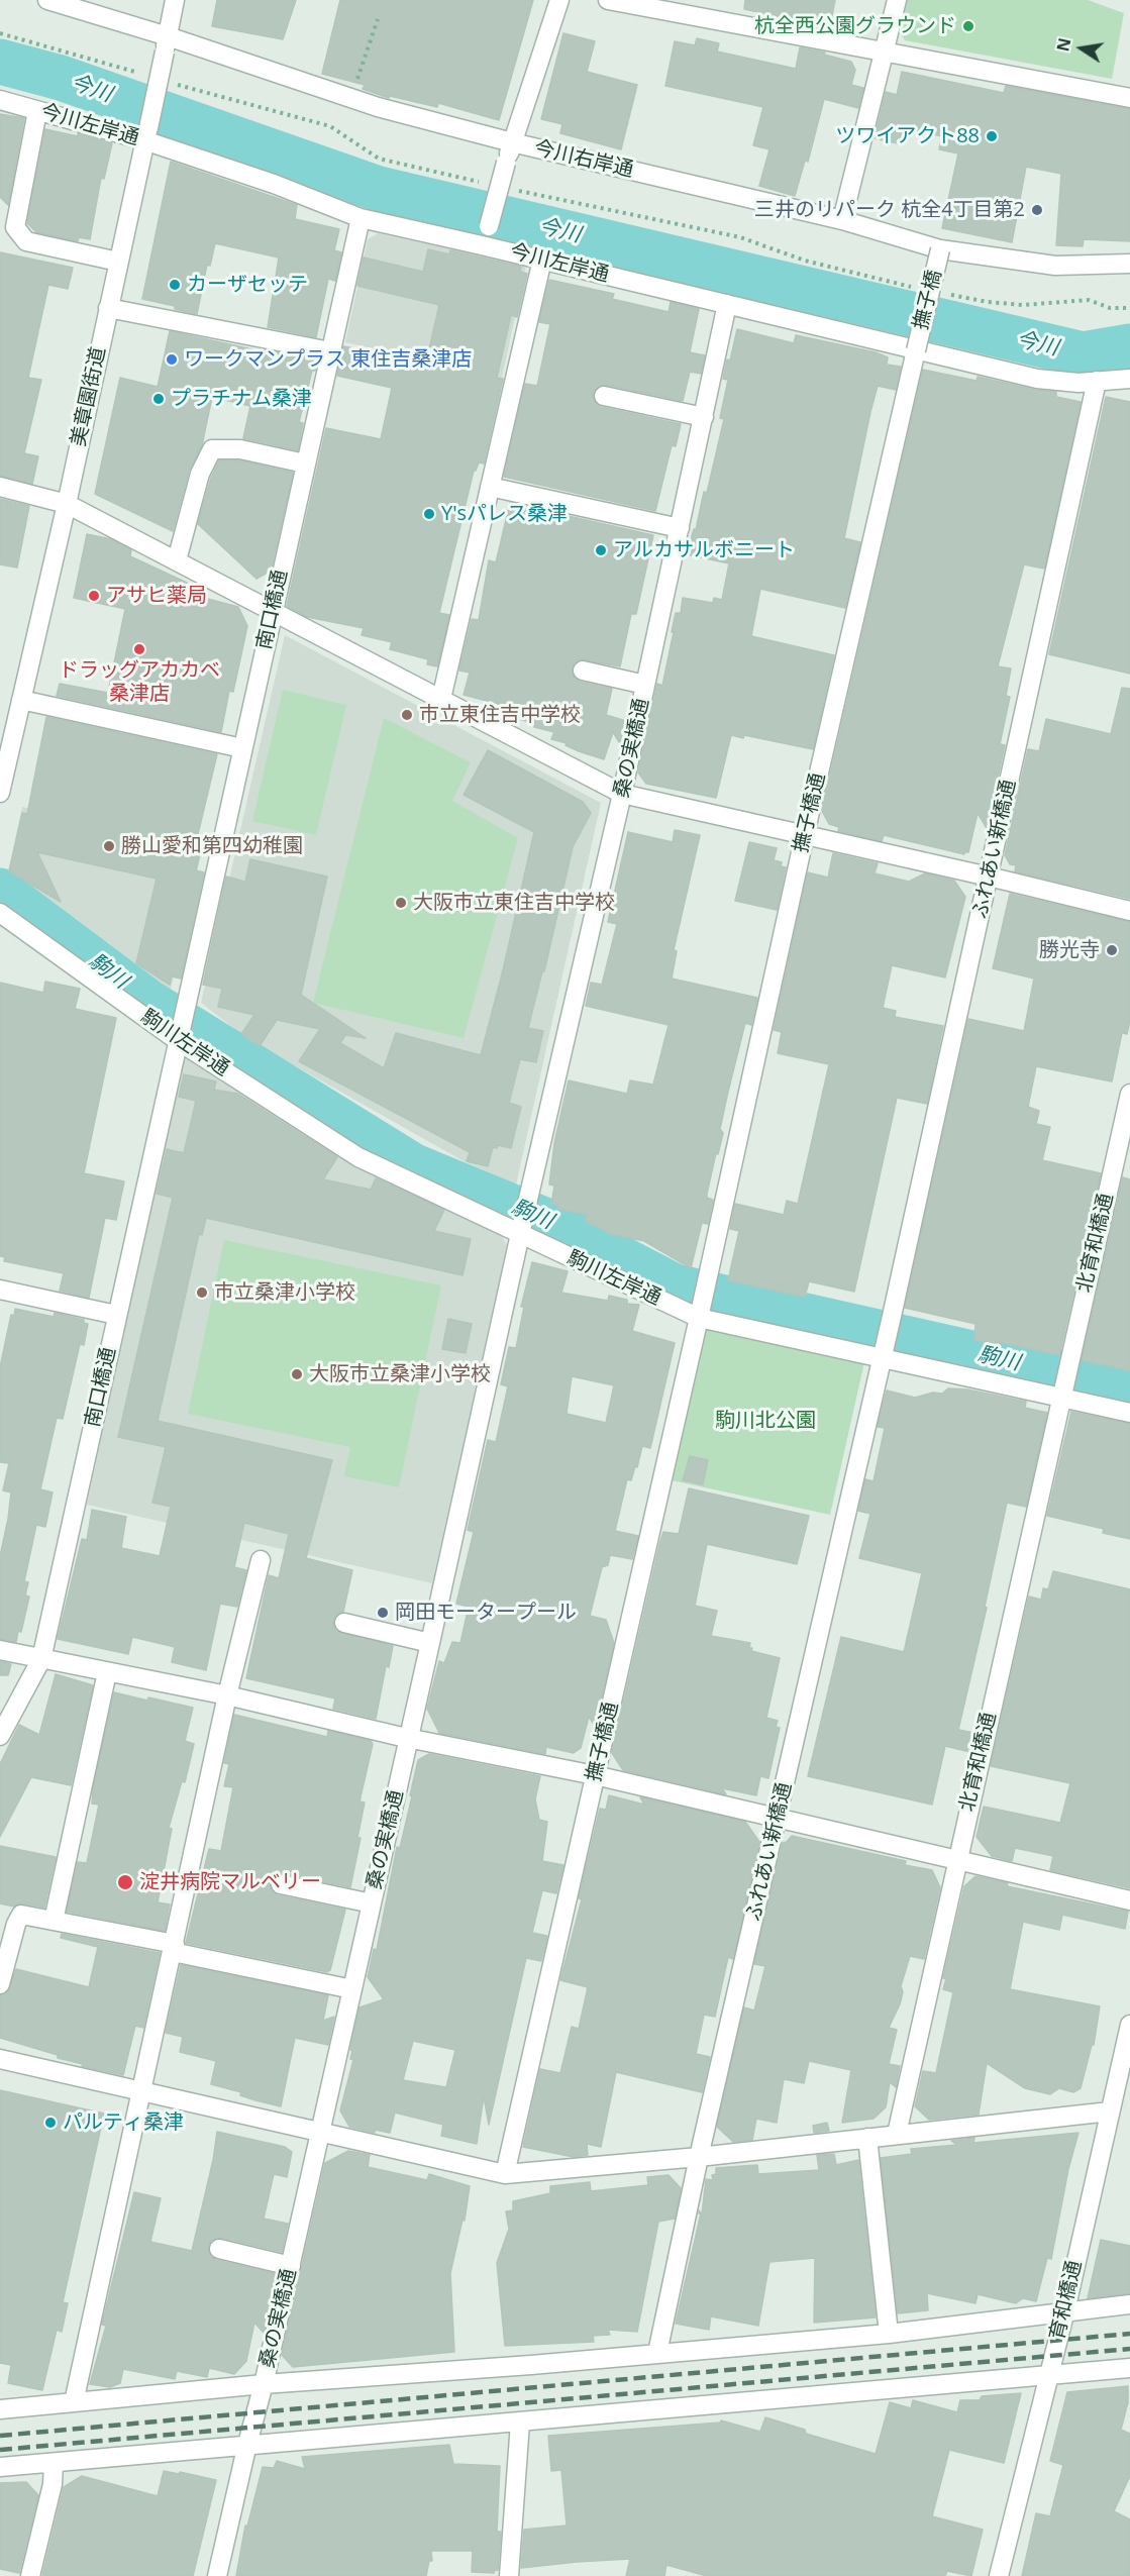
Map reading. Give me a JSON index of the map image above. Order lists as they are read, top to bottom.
{
  "streets": {
    "street": [
      "今川左岸通",
      "今川右岸通",
      "撫子橋",
      "美章園街道",
      "南口橋通",
      "桑の実橋通",
      "撫子橋通",
      "ふれあい新橋通",
      "駒川左岸通",
      "北育和橋通",
      "育和橋通"
    ]
  },
  "crossings": [
    ["今川左岸通", "撫子橋"],
    ["今川左岸通", "美章園街道"],
    ["今川左岸通", "南口橋通"],
    ["今川左岸通", "桑の実橋通"],
    ["今川左岸通", "撫子橋通"],
    ["今川左岸通", "ふれあい新橋通"],
    ["今川右岸通", "撫子橋"],
    ["今川右岸通", "美章園街道"],
    ["撫子橋", "撫子橋通"],
    ["南口橋通", "駒川左岸通"],
    ["桑の実橋通", "駒川左岸通"],
    ["撫子橋通", "駒川左岸通"],
    ["ふれあい新橋通", "駒川左岸通"],
    ["駒川左岸通", "北育和橋通"]
  ],
  "water": ["今川", "駒川"],
  "parks": ["駒川北公園"],
  "places": [
    "杭全西公園グラウンド",
    "ツワイアクト88",
    "三井のリパーク 杭全4丁目第2",
    "カーザセッテ",
    "ワークマンプラス 東住吉桑津店",
    "プラチナム桑津",
    "Y'sパレス桑津",
    "アルカサルボニート",
    "アサヒ薬局",
    "ドラッグアカカベ 桑津店",
    "市立東住吉中学校",
    "勝山愛和第四幼稚園",
    "大阪市立東住吉中学校",
    "勝光寺",
    "市立桑津小学校",
    "大阪市立桑津小学校",
    "岡田モータープール",
    "淀井病院マルベリー",
    "パルティ桑津"
  ],
  "north": "left"
}
